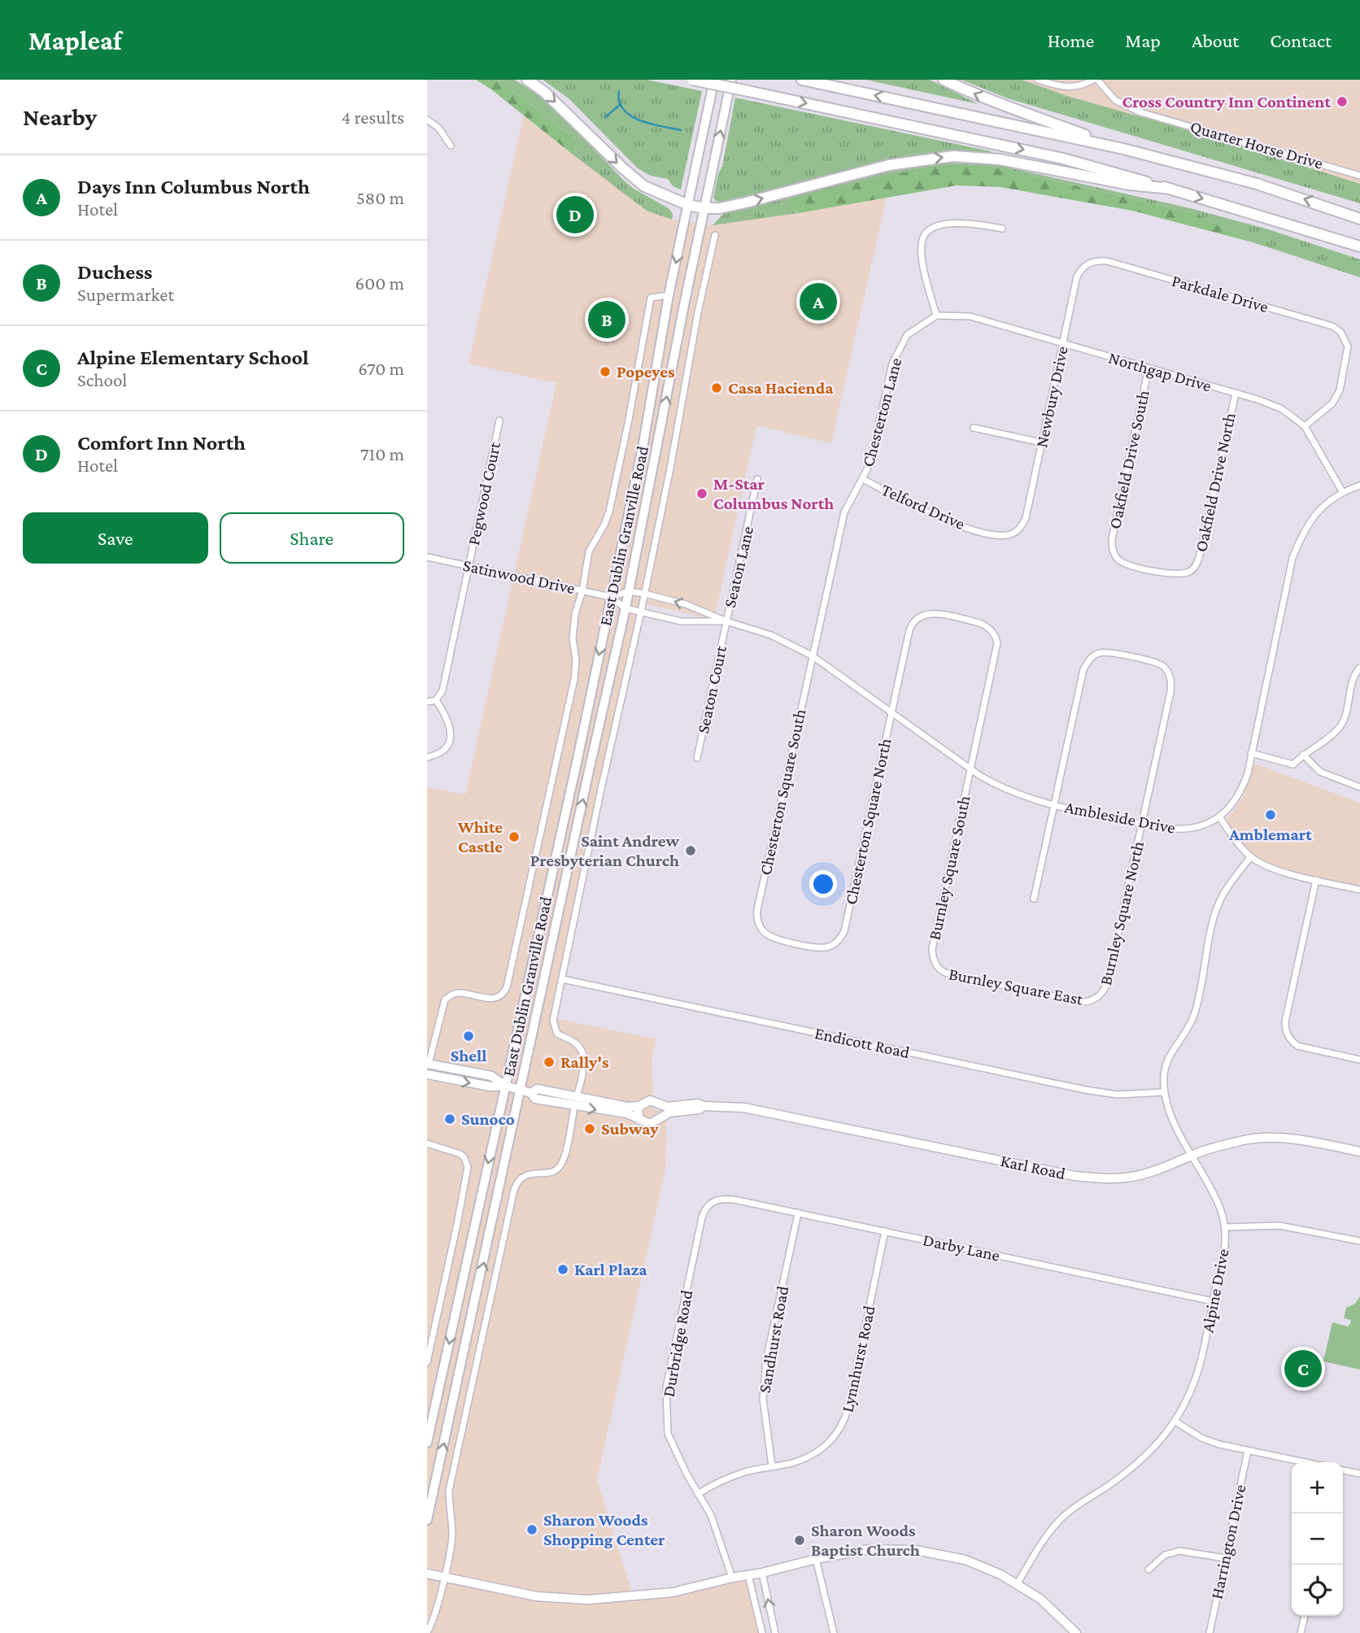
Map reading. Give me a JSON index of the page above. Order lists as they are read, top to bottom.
{
  "streets": {
    "main road": ["East Dublin Granville Road"],
    "street": [
      "Quarter Horse Drive",
      "Parkdale Drive",
      "Northgap Drive",
      "Newbury Drive",
      "Chesterton Lane",
      "Oakfield Drive South",
      "Oakfield Drive North",
      "Pegwood Court",
      "Telford Drive",
      "Seaton Lane",
      "Satinwood Drive",
      "Seaton Court",
      "Chesterton Square South",
      "Ambleside Drive",
      "Chesterton Square North",
      "Burnley Square South",
      "Burnley Square North",
      "Burnley Square East",
      "Endicott Road",
      "Karl Road",
      "Darby Lane",
      "Alpine Drive",
      "Sandhurst Road",
      "Durbridge Road",
      "Lynnhurst Road",
      "Harrington Drive"
    ]
  },
  "crossings": [
    ["Parkdale Drive", "Northgap Drive"],
    ["Parkdale Drive", "Newbury Drive"],
    ["Northgap Drive", "Newbury Drive"],
    ["Northgap Drive", "Chesterton Lane"],
    ["Northgap Drive", "Oakfield Drive South"],
    ["Northgap Drive", "Oakfield Drive North"],
    ["Newbury Drive", "Telford Drive"],
    ["Chesterton Lane", "Telford Drive"],
    ["Chesterton Lane", "Chesterton Square South"],
    ["Chesterton Lane", "Ambleside Drive"],
    ["Oakfield Drive South", "Oakfield Drive North"],
    ["Pegwood Court", "Satinwood Drive"],
    ["East Dublin Granville Road", "Satinwood Drive"],
    ["East Dublin Granville Road", "Ambleside Drive"],
    ["East Dublin Granville Road", "Endicott Road"],
    ["Seaton Lane", "Seaton Court"],
    ["Seaton Lane", "Ambleside Drive"],
    ["Satinwood Drive", "Ambleside Drive"],
    ["Seaton Court", "Ambleside Drive"],
    ["Chesterton Square South", "Ambleside Drive"],
    ["Chesterton Square South", "Chesterton Square North"],
    ["Ambleside Drive", "Chesterton Square North"],
    ["Ambleside Drive", "Burnley Square South"],
    ["Ambleside Drive", "Burnley Square North"],
    ["Chesterton Square North", "Burnley Square South"],
    ["Burnley Square South", "Burnley Square East"],
    ["Burnley Square North", "Burnley Square East"],
    ["Endicott Road", "Alpine Drive"],
    ["Karl Road", "Alpine Drive"],
    ["Darby Lane", "Alpine Drive"],
    ["Darby Lane", "Sandhurst Road"],
    ["Darby Lane", "Durbridge Road"],
    ["Darby Lane", "Lynnhurst Road"],
    ["Sandhurst Road", "Lynnhurst Road"],
    ["Durbridge Road", "Lynnhurst Road"]
  ],
  "places": [
    "Cross Country Inn Continent",
    "Popeyes",
    "Casa Hacienda",
    "M-Star Columbus North",
    "Amblemart",
    "White Castle",
    "Saint Andrew Presbyterian Church",
    "Shell",
    "Rally's",
    "Sunoco",
    "Subway",
    "Karl Plaza",
    "Sharon Woods Shopping Center",
    "Sharon Woods Baptist Church"
  ],
  "page": {
    "header": "Mapleaf",
    "nav": [
      "Home",
      "Map",
      "About",
      "Contact"
    ],
    "heading": ["Nearby", "4 results"],
    "list": [
      {
        "mark": "A",
        "name": "Days Inn Columbus North",
        "note": "Hotel",
        "value": "580 m"
      },
      {
        "mark": "B",
        "name": "Duchess",
        "note": "Supermarket",
        "value": "600 m"
      },
      {
        "mark": "C",
        "name": "Alpine Elementary School",
        "note": "School",
        "value": "670 m"
      },
      {
        "mark": "D",
        "name": "Comfort Inn North",
        "note": "Hotel",
        "value": "710 m"
      }
    ],
    "pins": [
      "D",
      "A",
      "B",
      "C"
    ],
    "buttons": ["Save", "Share"],
    "map_buttons": ["+", "−"]
  }
}
